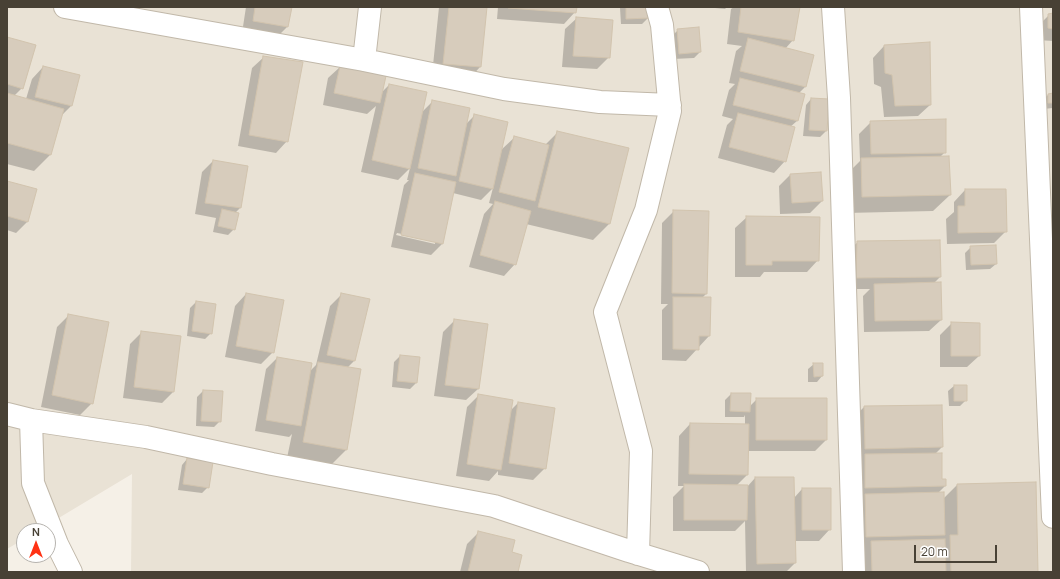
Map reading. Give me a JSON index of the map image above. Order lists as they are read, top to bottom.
{
  "scale_bar": "20 m",
  "north": "top"
}
